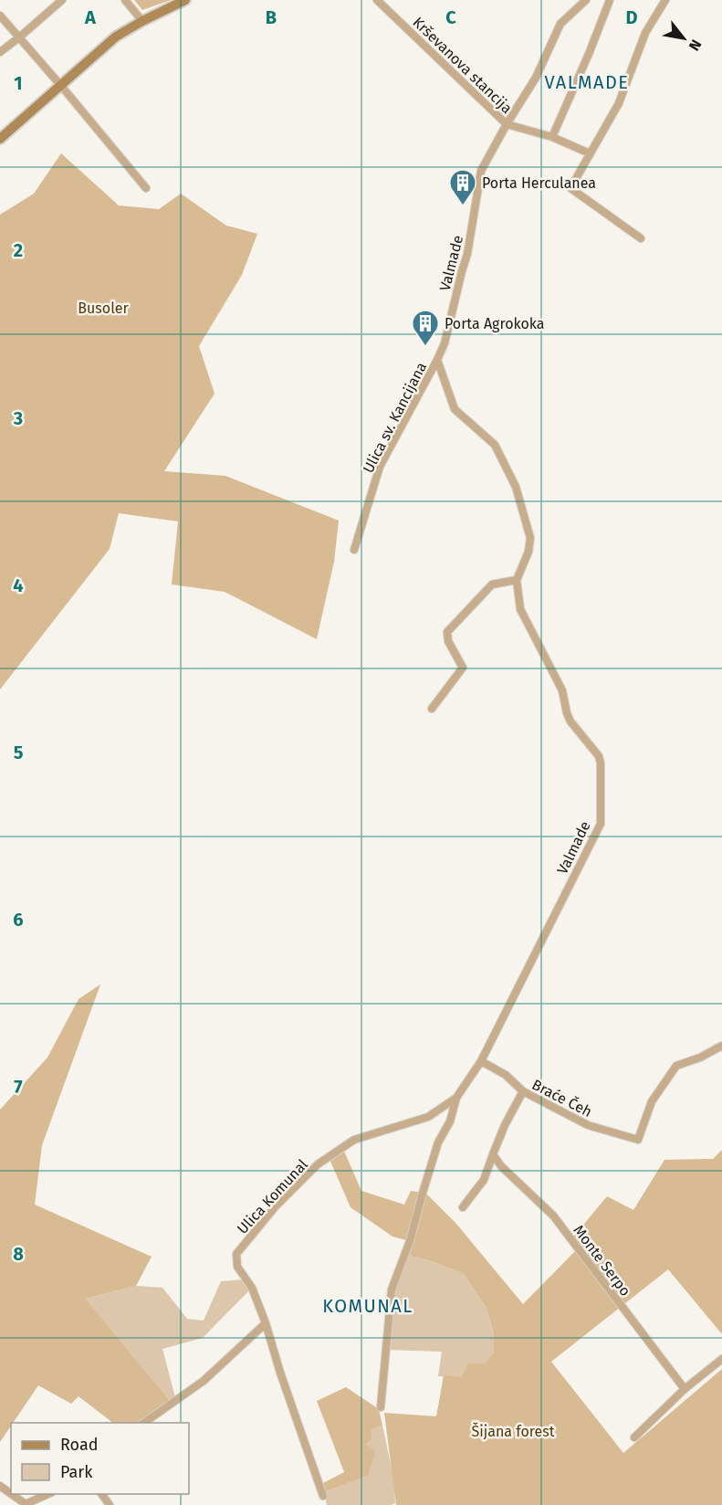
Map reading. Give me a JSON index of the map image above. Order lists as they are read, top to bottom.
{
  "streets": {
    "street": [
      "Krševanova stancija",
      "Valmade",
      "Ulica sv. Kancijana",
      "Braće Čeh",
      "Ulica Komunal",
      "Monte Serpo"
    ]
  },
  "crossings": [
    ["Krševanova stancija", "Valmade"],
    ["Valmade", "Ulica sv. Kancijana"],
    ["Valmade", "Braće Čeh"],
    ["Valmade", "Ulica Komunal"],
    ["Braće Čeh", "Ulica Komunal"]
  ],
  "districts": ["VALMADE", "KOMUNAL"],
  "parks": ["Busoler", "Šijana forest"],
  "places": {
    "building": ["Porta Herculanea", "Porta Agrokoka"]
  },
  "legend": ["Road", "Park"],
  "north": "bottom right",
  "grid": {
    "columns": [
      "A",
      "B",
      "C",
      "D"
    ],
    "rows": [
      "1",
      "2",
      "3",
      "4",
      "5",
      "6",
      "7",
      "8"
    ]
  }
}
